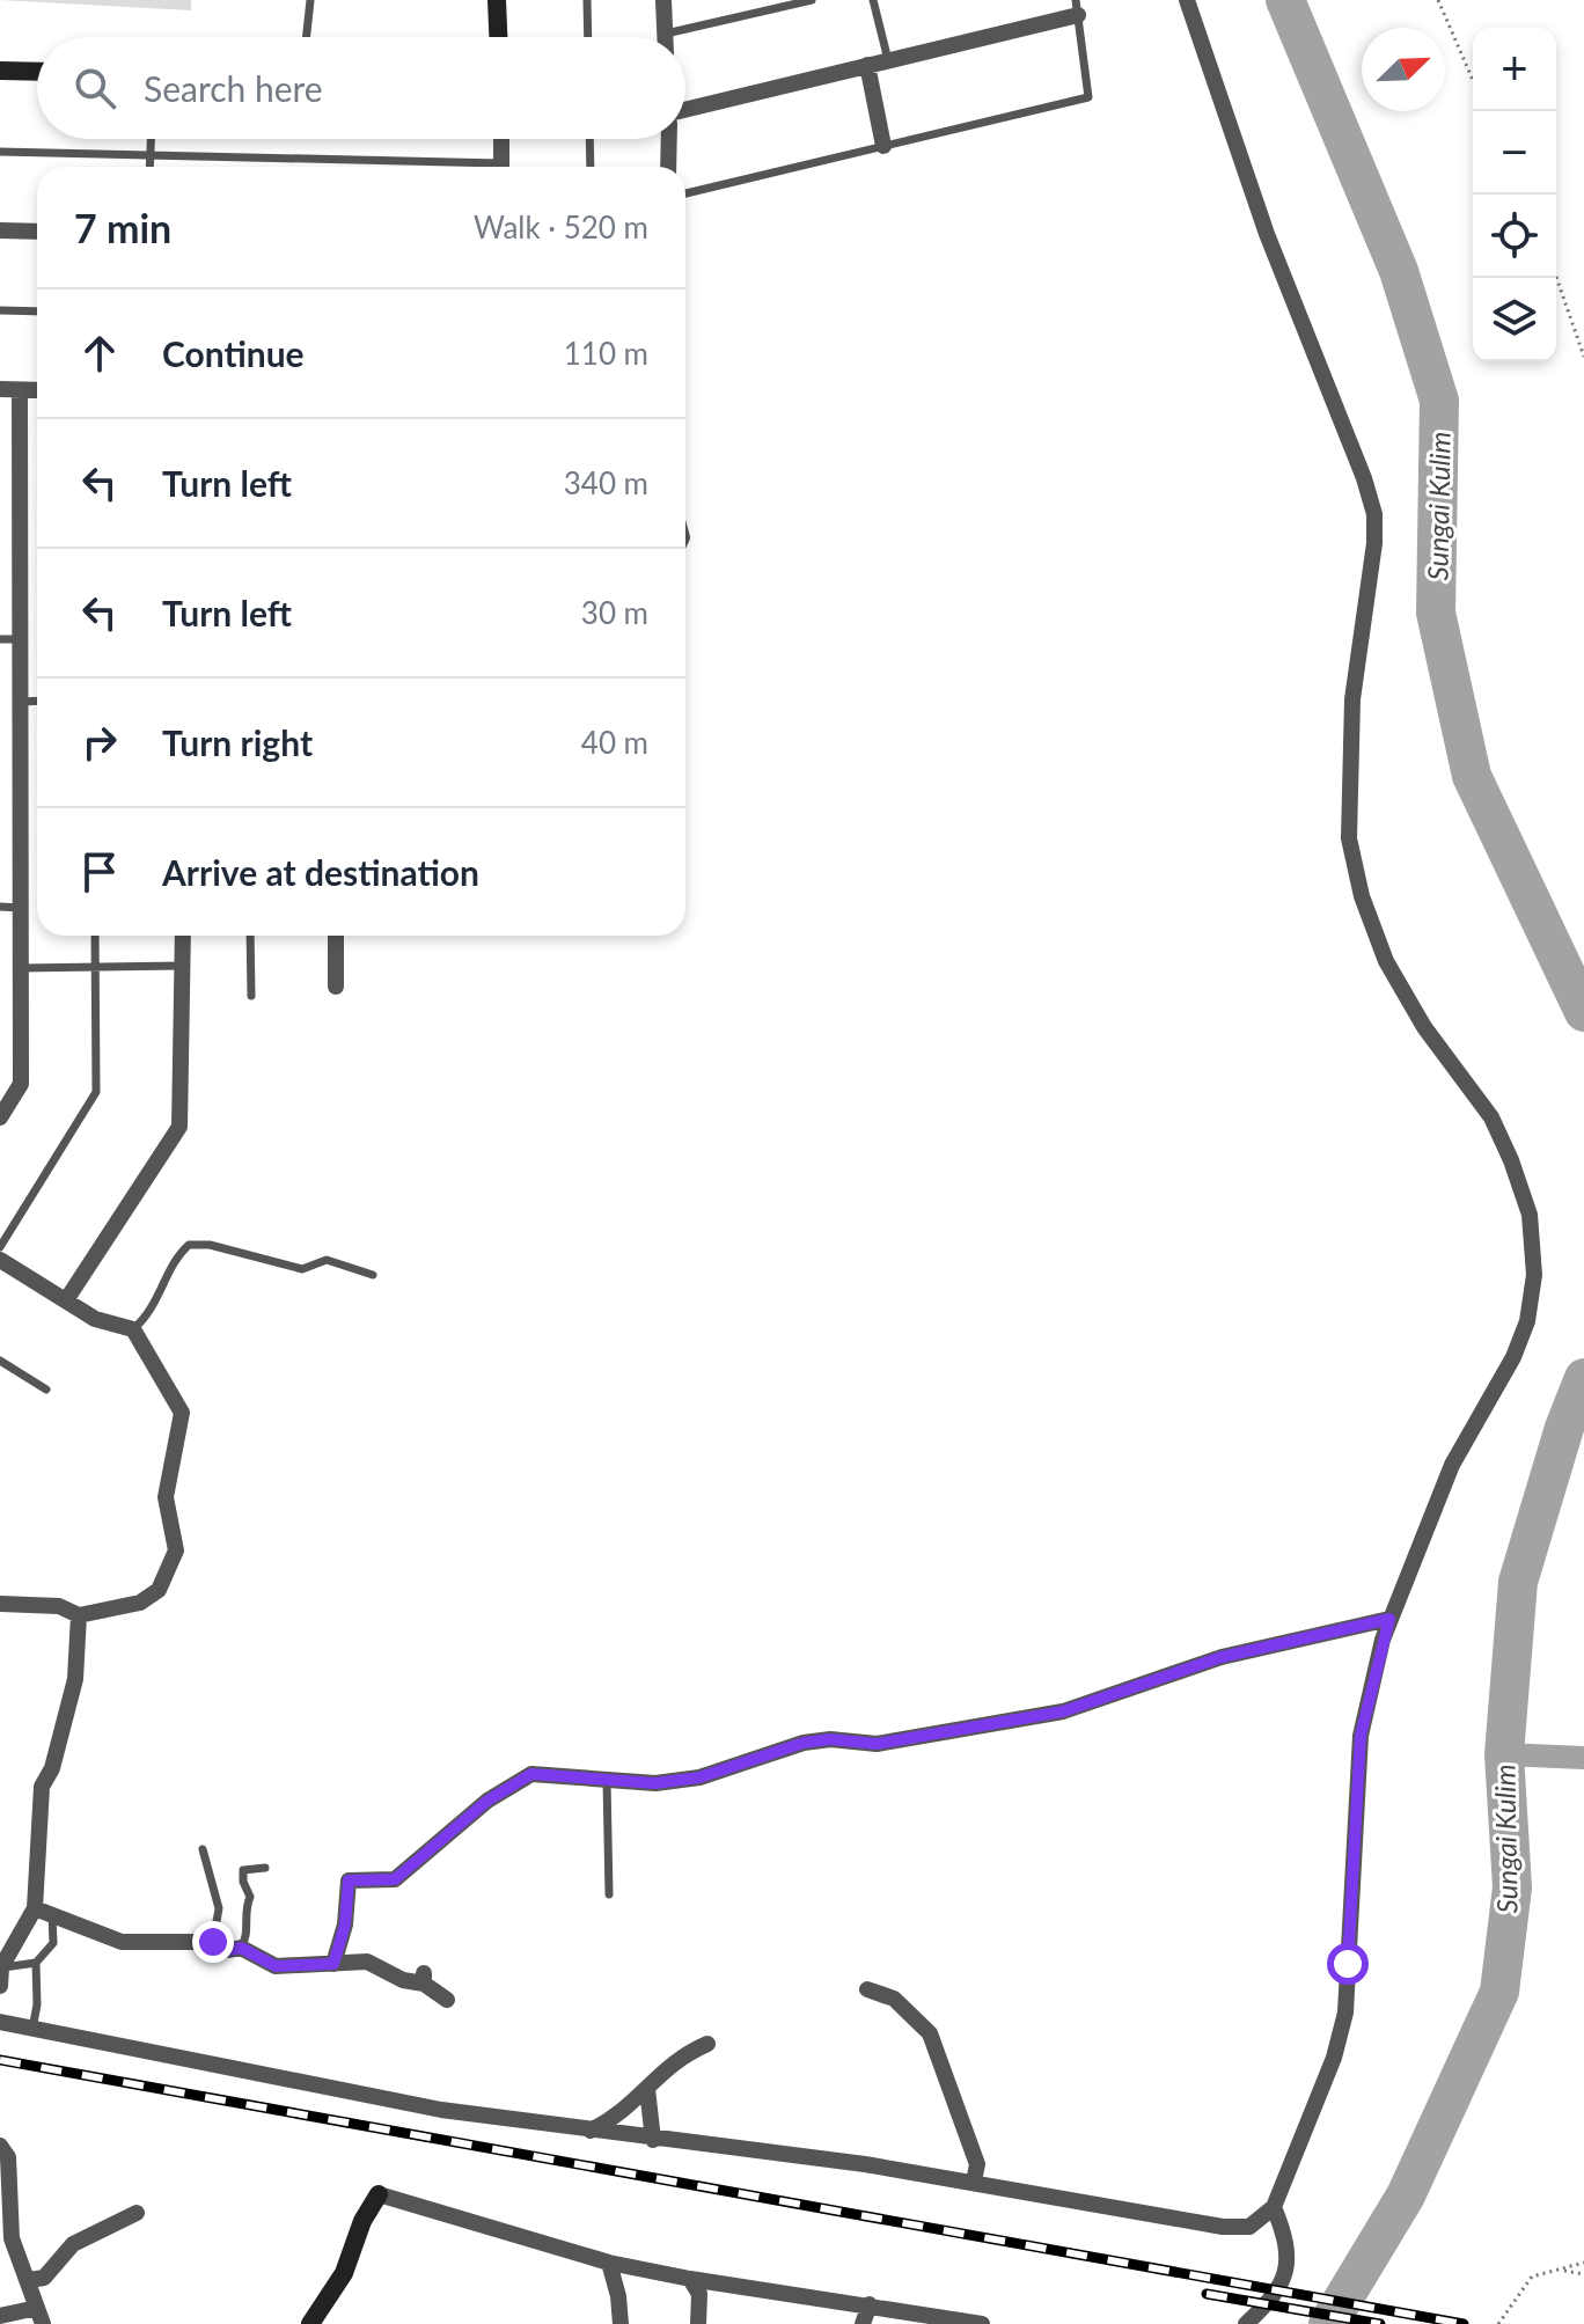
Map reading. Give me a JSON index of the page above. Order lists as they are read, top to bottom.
{
  "water": ["Sungai Kulim"],
  "north": "top right",
  "page": {
    "map_buttons": ["+", "−"],
    "search": "Search here",
    "heading": ["7 min", "Walk · 520 m"],
    "list": [
      ["Continue", "110 m"],
      ["Turn left", "340 m"],
      ["Turn left", "30 m"],
      ["Turn right", "40 m"],
      "Arrive at destination"
    ]
  }
}
